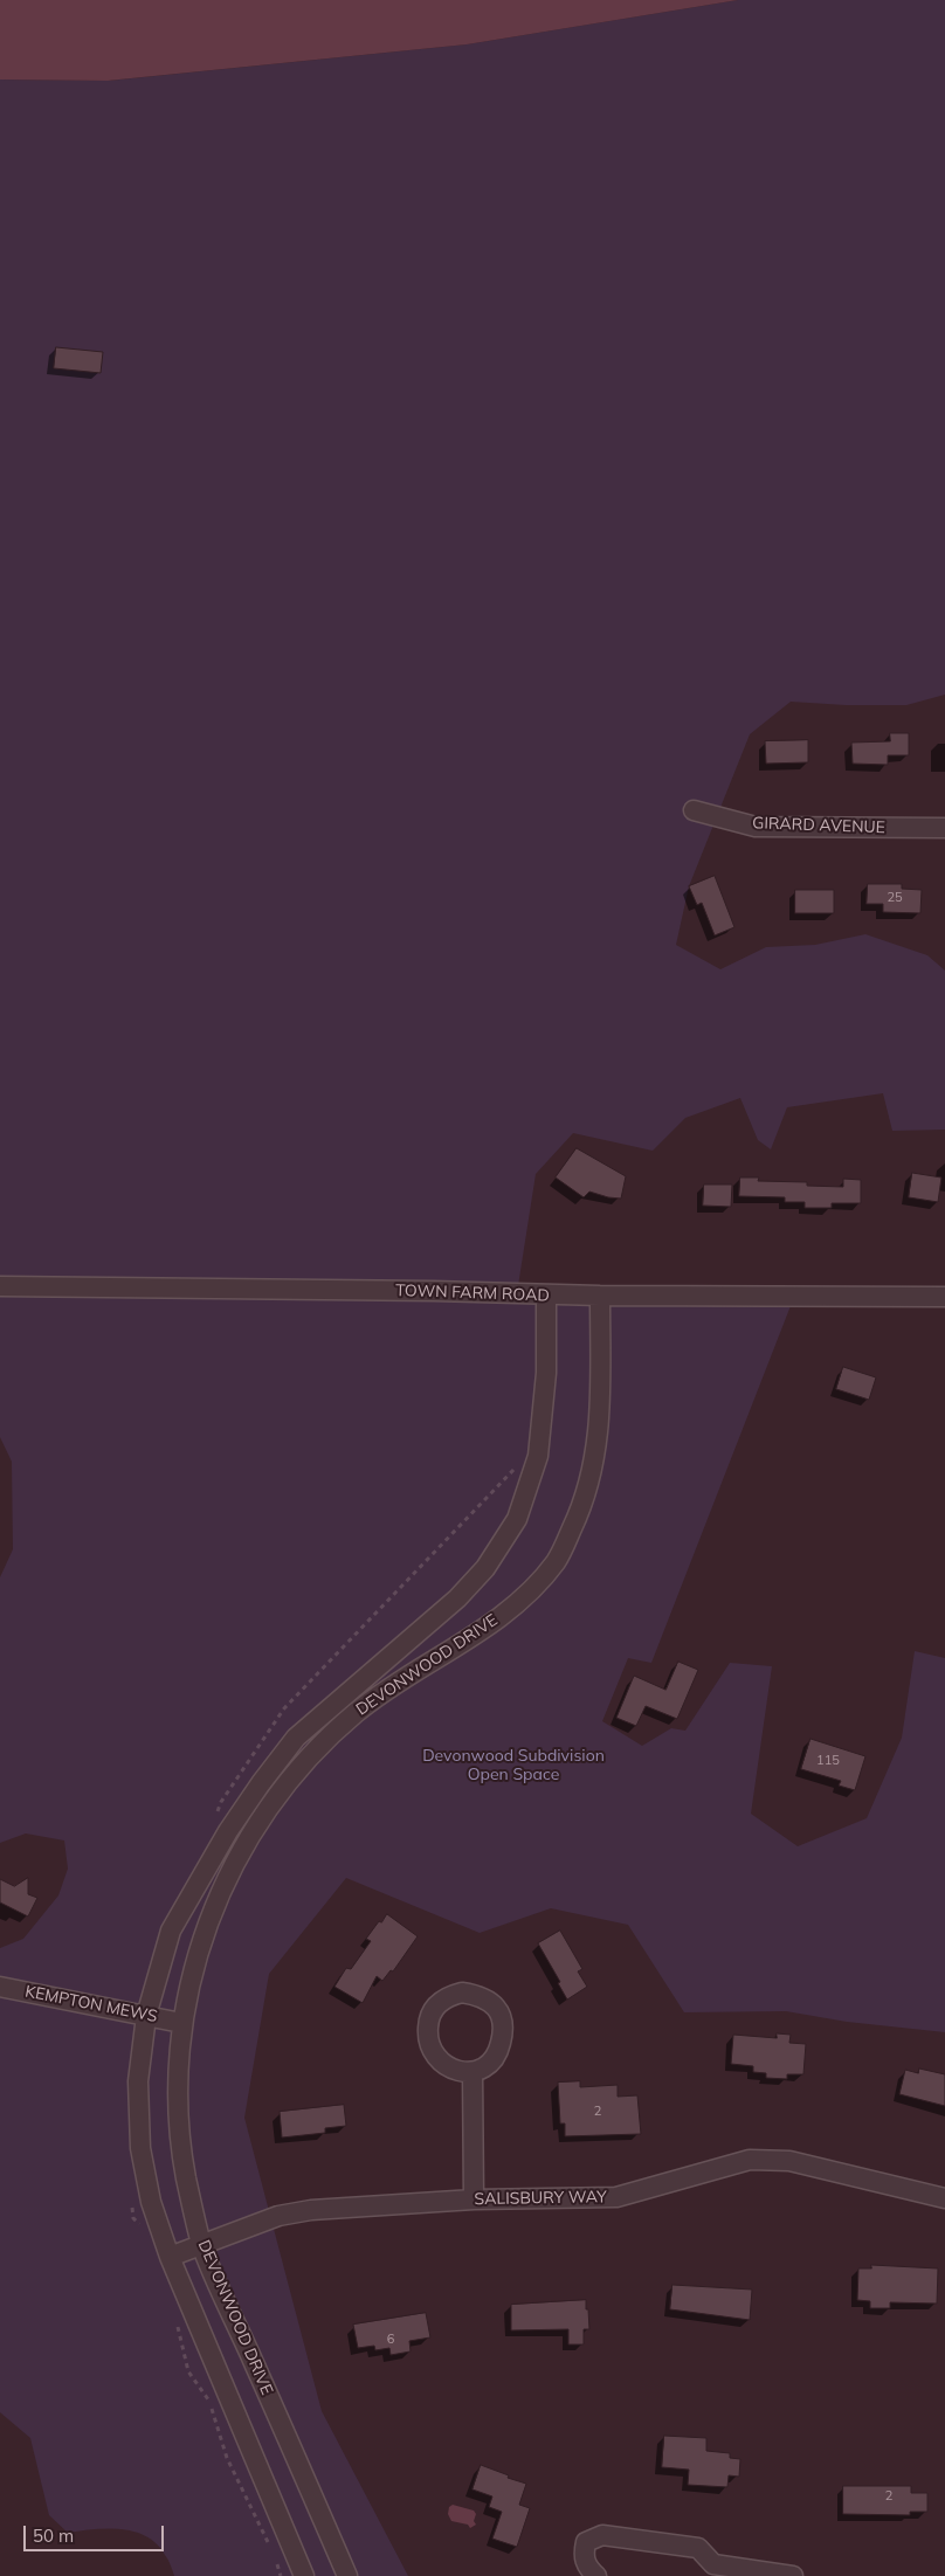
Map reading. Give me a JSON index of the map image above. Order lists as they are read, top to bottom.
{
  "streets": {
    "street": [
      "GIRARD AVENUE",
      "TOWN FARM ROAD",
      "DEVONWOOD DRIVE",
      "KEMPTON MEWS",
      "SALISBURY WAY"
    ]
  },
  "crossings": [
    ["TOWN FARM ROAD", "DEVONWOOD DRIVE"],
    ["DEVONWOOD DRIVE", "KEMPTON MEWS"],
    ["DEVONWOOD DRIVE", "SALISBURY WAY"]
  ],
  "parks": ["Devonwood Subdivision Open Space"],
  "house_numbers": [
    "25",
    "115",
    "2",
    "6",
    "2"
  ],
  "scale_bar": "50 m"
}
